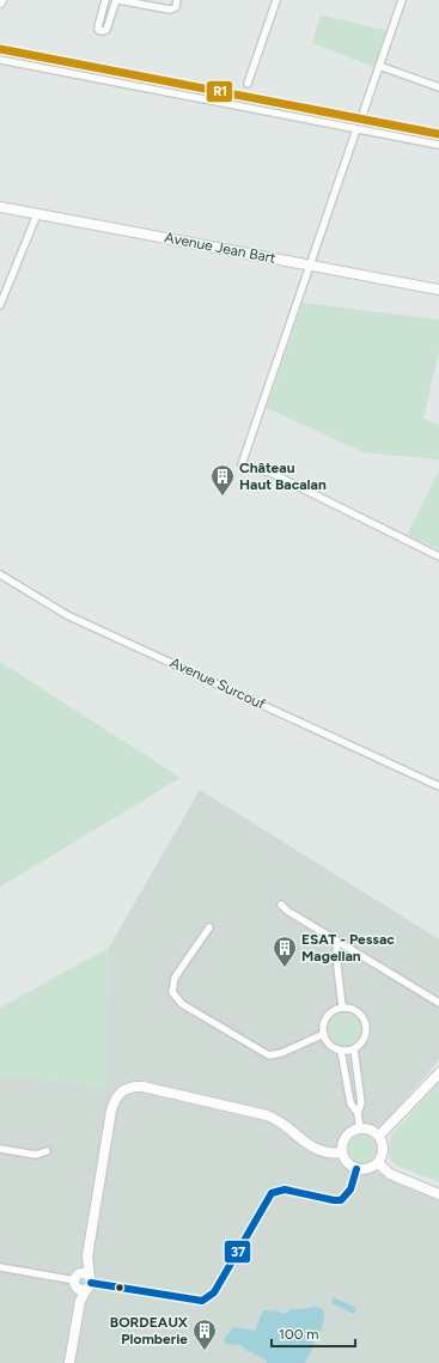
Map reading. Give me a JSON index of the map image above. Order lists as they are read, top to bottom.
{
  "streets": {
    "street": ["Avenue Jean Bart", "Avenue Surcouf"]
  },
  "places": {
    "building": ["Château Haut Bacalan", "ESAT - Pessac Magellan", "BORDEAUX Plomberie"]
  },
  "lines": ["transit line R1", "transit line 37"],
  "scale_bar": "100 m"
}
